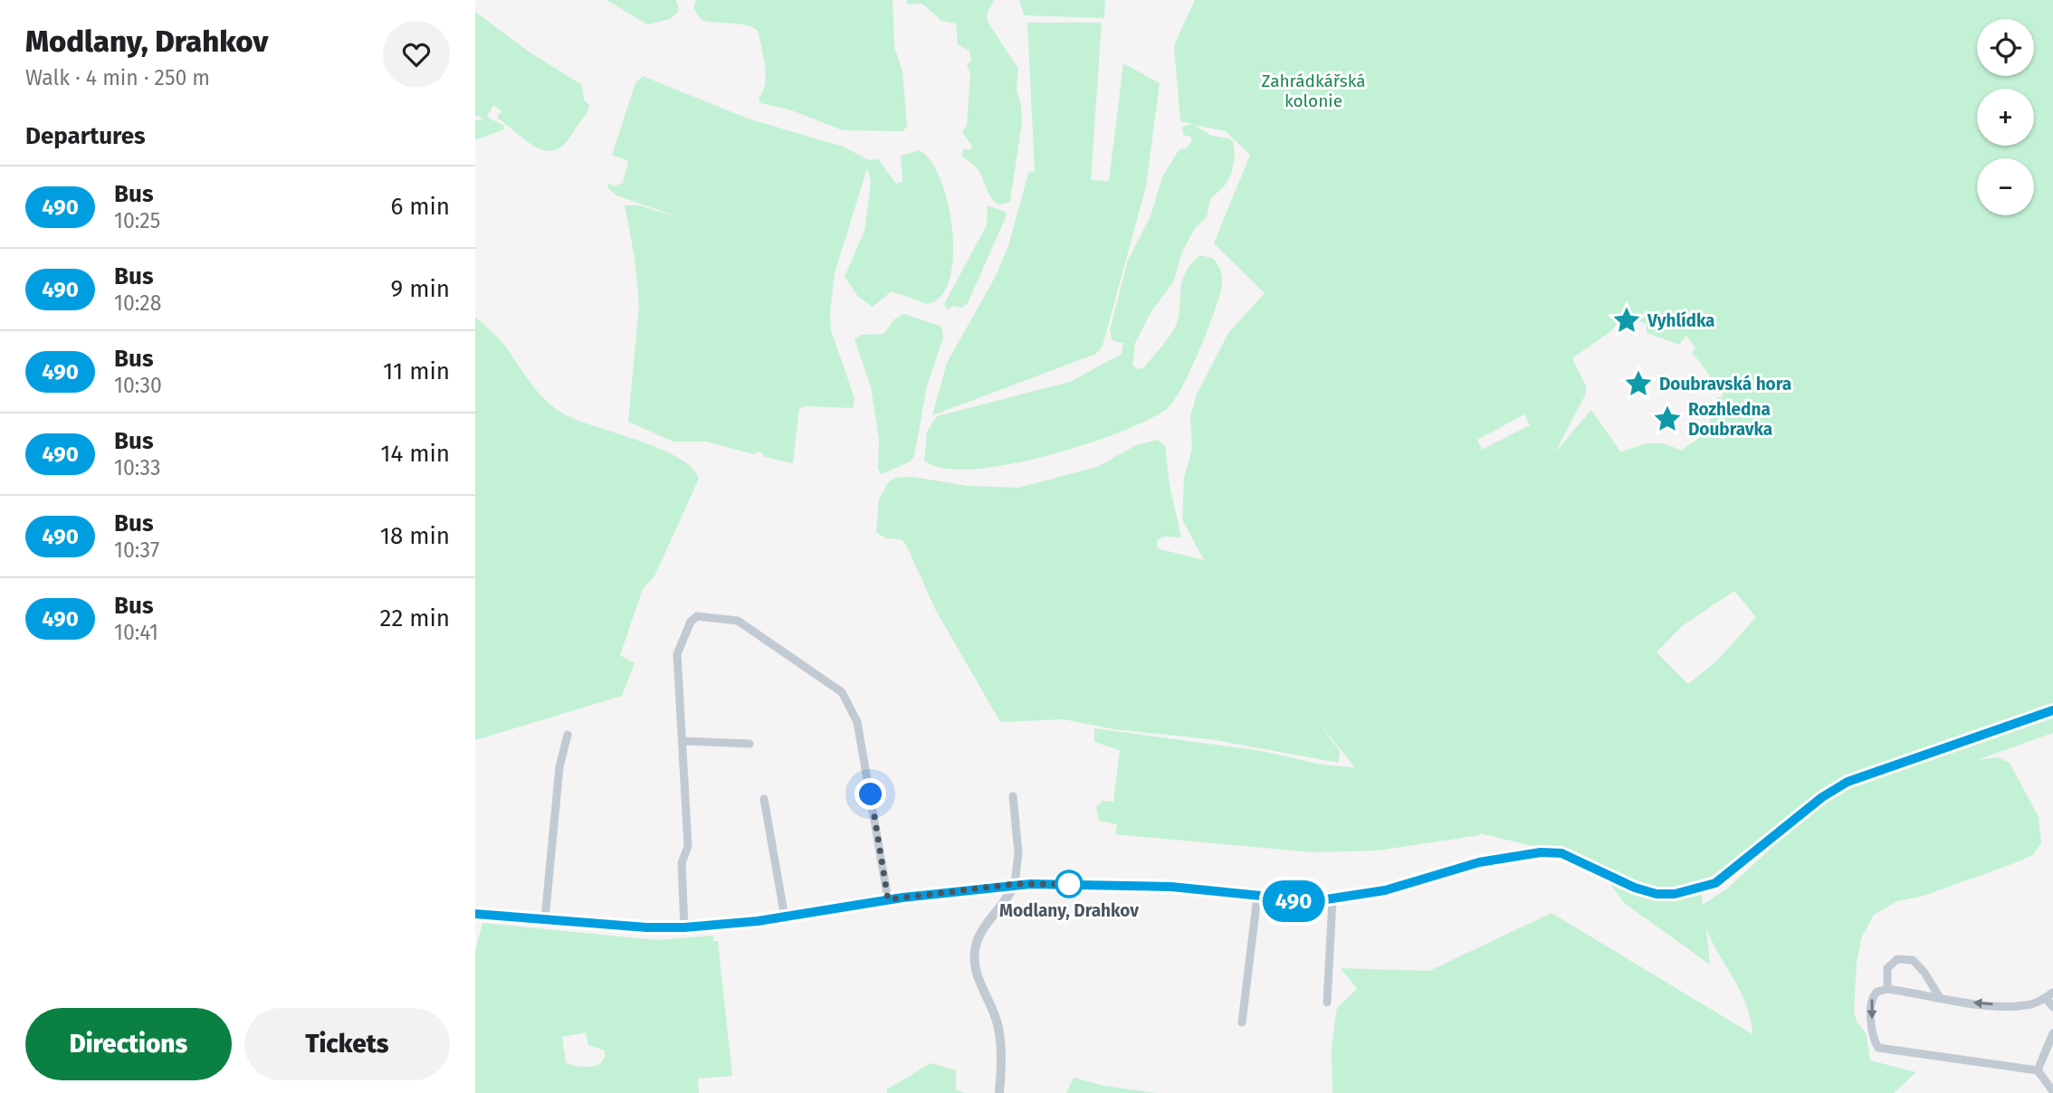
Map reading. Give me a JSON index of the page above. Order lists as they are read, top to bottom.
{
  "parks": ["Zahrádkářská kolonie"],
  "places": {
    "place": ["Vyhlídka", "Doubravská hora", "Rozhledna Doubravka"],
    "other": ["Modlany, Drahkov"]
  },
  "lines": ["bus line 490"],
  "page": {
    "heading": [
      ["Modlany, Drahkov", "Walk · 4 min · 250 m"],
      "Departures"
    ],
    "on_map": "490",
    "map_buttons": ["+", "−"],
    "list": [
      {
        "mark": "490",
        "name": "Bus",
        "note": "10:25",
        "value": "6 min"
      },
      {
        "mark": "490",
        "name": "Bus",
        "note": "10:28",
        "value": "9 min"
      },
      {
        "mark": "490",
        "name": "Bus",
        "note": "10:30",
        "value": "11 min"
      },
      {
        "mark": "490",
        "name": "Bus",
        "note": "10:33",
        "value": "14 min"
      },
      {
        "mark": "490",
        "name": "Bus",
        "note": "10:37",
        "value": "18 min"
      },
      {
        "mark": "490",
        "name": "Bus",
        "note": "10:41",
        "value": "22 min"
      }
    ],
    "buttons": ["Directions", "Tickets"]
  }
}
